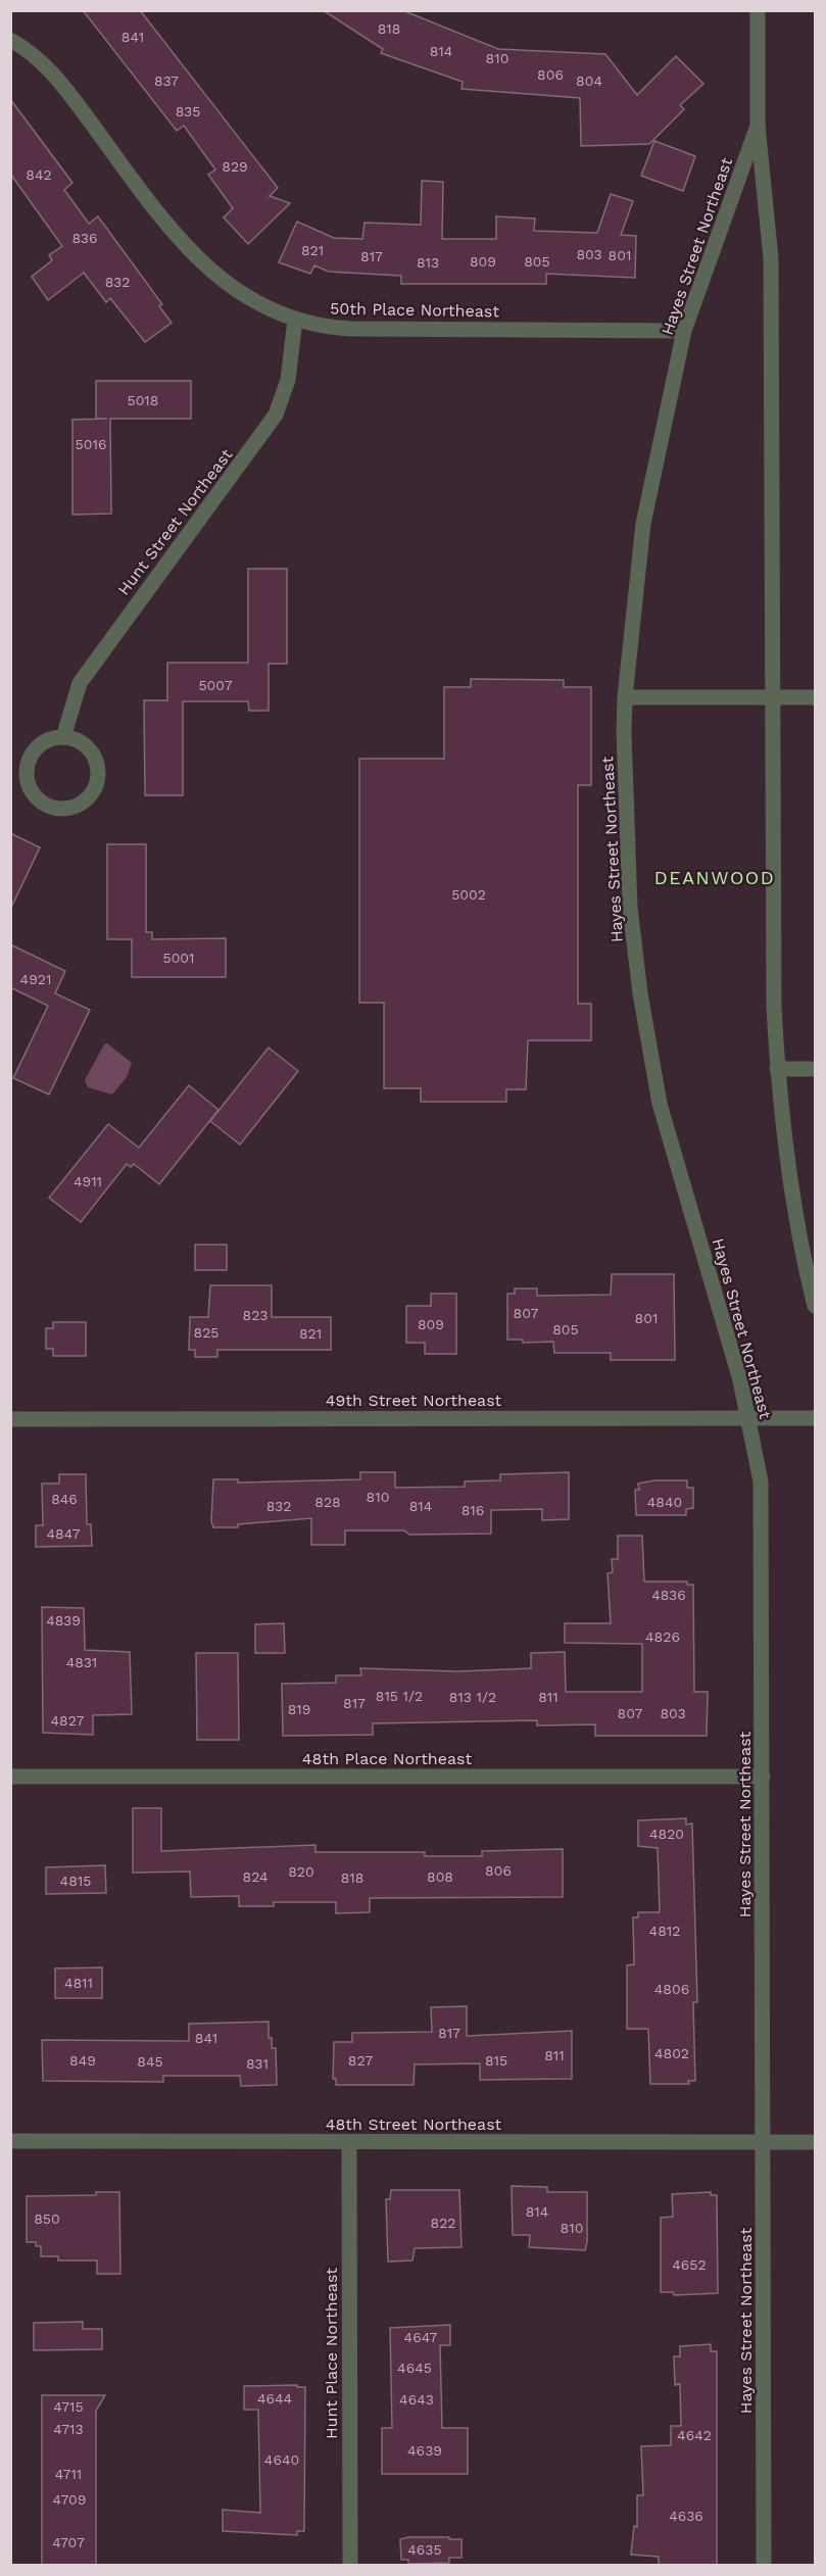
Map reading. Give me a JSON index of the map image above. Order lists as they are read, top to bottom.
{
  "streets": {
    "street": [
      "Hayes Street Northeast",
      "50th Place Northeast",
      "Hunt Street Northeast",
      "49th Street Northeast",
      "48th Place Northeast",
      "48th Street Northeast",
      "Hunt Place Northeast"
    ]
  },
  "crossings": [
    ["Hayes Street Northeast", "50th Place Northeast"],
    ["Hayes Street Northeast", "49th Street Northeast"],
    ["Hayes Street Northeast", "48th Place Northeast"],
    ["Hayes Street Northeast", "48th Street Northeast"],
    ["50th Place Northeast", "Hunt Street Northeast"],
    ["48th Street Northeast", "Hunt Place Northeast"]
  ],
  "districts": ["DEANWOOD"],
  "house_numbers": [
    "818",
    "841",
    "814",
    "810",
    "806",
    "837",
    "804",
    "835",
    "829",
    "842",
    "836",
    "821",
    "803",
    "801",
    "817",
    "809",
    "805",
    "813",
    "832",
    "5018",
    "5016",
    "5007",
    "5002",
    "5001",
    "4921",
    "4911",
    "807",
    "823",
    "801",
    "809",
    "805",
    "825",
    "821",
    "810",
    "846",
    "828",
    "4840",
    "832",
    "814",
    "816",
    "4847",
    "4836",
    "4839",
    "4826",
    "4831",
    "815 1/2",
    "813 1/2",
    "811",
    "817",
    "819",
    "807",
    "803",
    "4827",
    "4820",
    "806",
    "820",
    "824",
    "808",
    "818",
    "4815",
    "4812",
    "4811",
    "4806",
    "817",
    "841",
    "4802",
    "811",
    "849",
    "827",
    "815",
    "845",
    "831",
    "814",
    "850",
    "822",
    "810",
    "4652",
    "4647",
    "4645",
    "4644",
    "4643",
    "4715",
    "4713",
    "4642",
    "4639",
    "4640",
    "4711",
    "4709",
    "4636",
    "4707",
    "4635"
  ]
}
